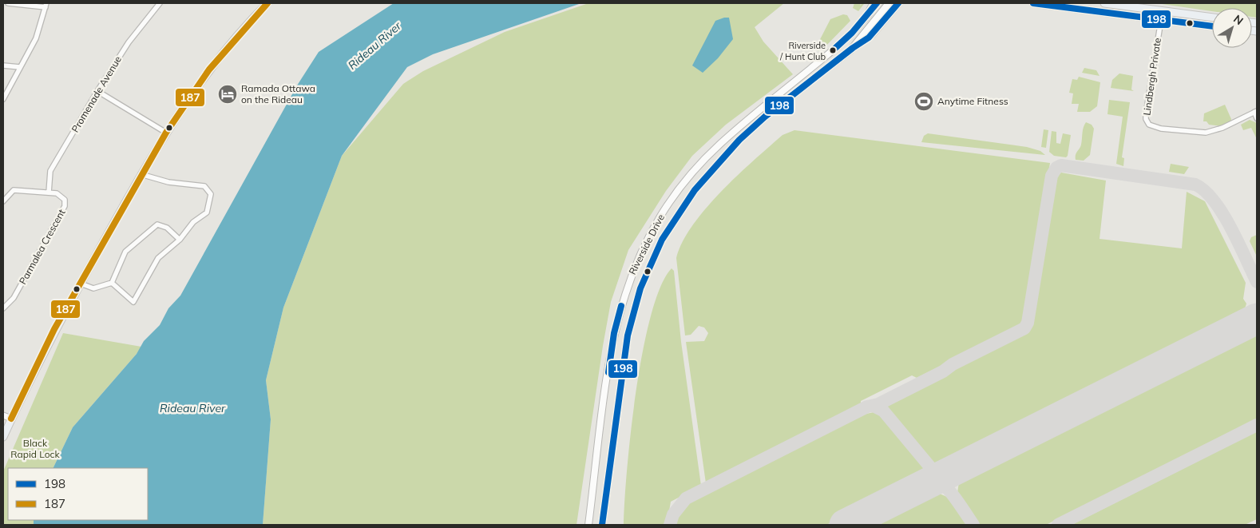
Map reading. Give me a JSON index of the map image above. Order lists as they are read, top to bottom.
{
  "streets": {
    "main road": ["Riverside Drive"],
    "street": ["Lindbergh Private", "Promenade Avenue", "Parmalea Crescent"]
  },
  "crossings": [
    ["Promenade Avenue", "Parmalea Crescent"]
  ],
  "water": ["Rideau River"],
  "parks": ["Black Rapid Lock"],
  "places": {
    "other": ["Riverside / Hunt Club"],
    "hotel": ["Ramada Ottawa on the Rideau"],
    "sports": ["Anytime Fitness"]
  },
  "lines": ["transit line 198", "transit line 187"],
  "legend": ["198", "187"],
  "north": "top right"
}
